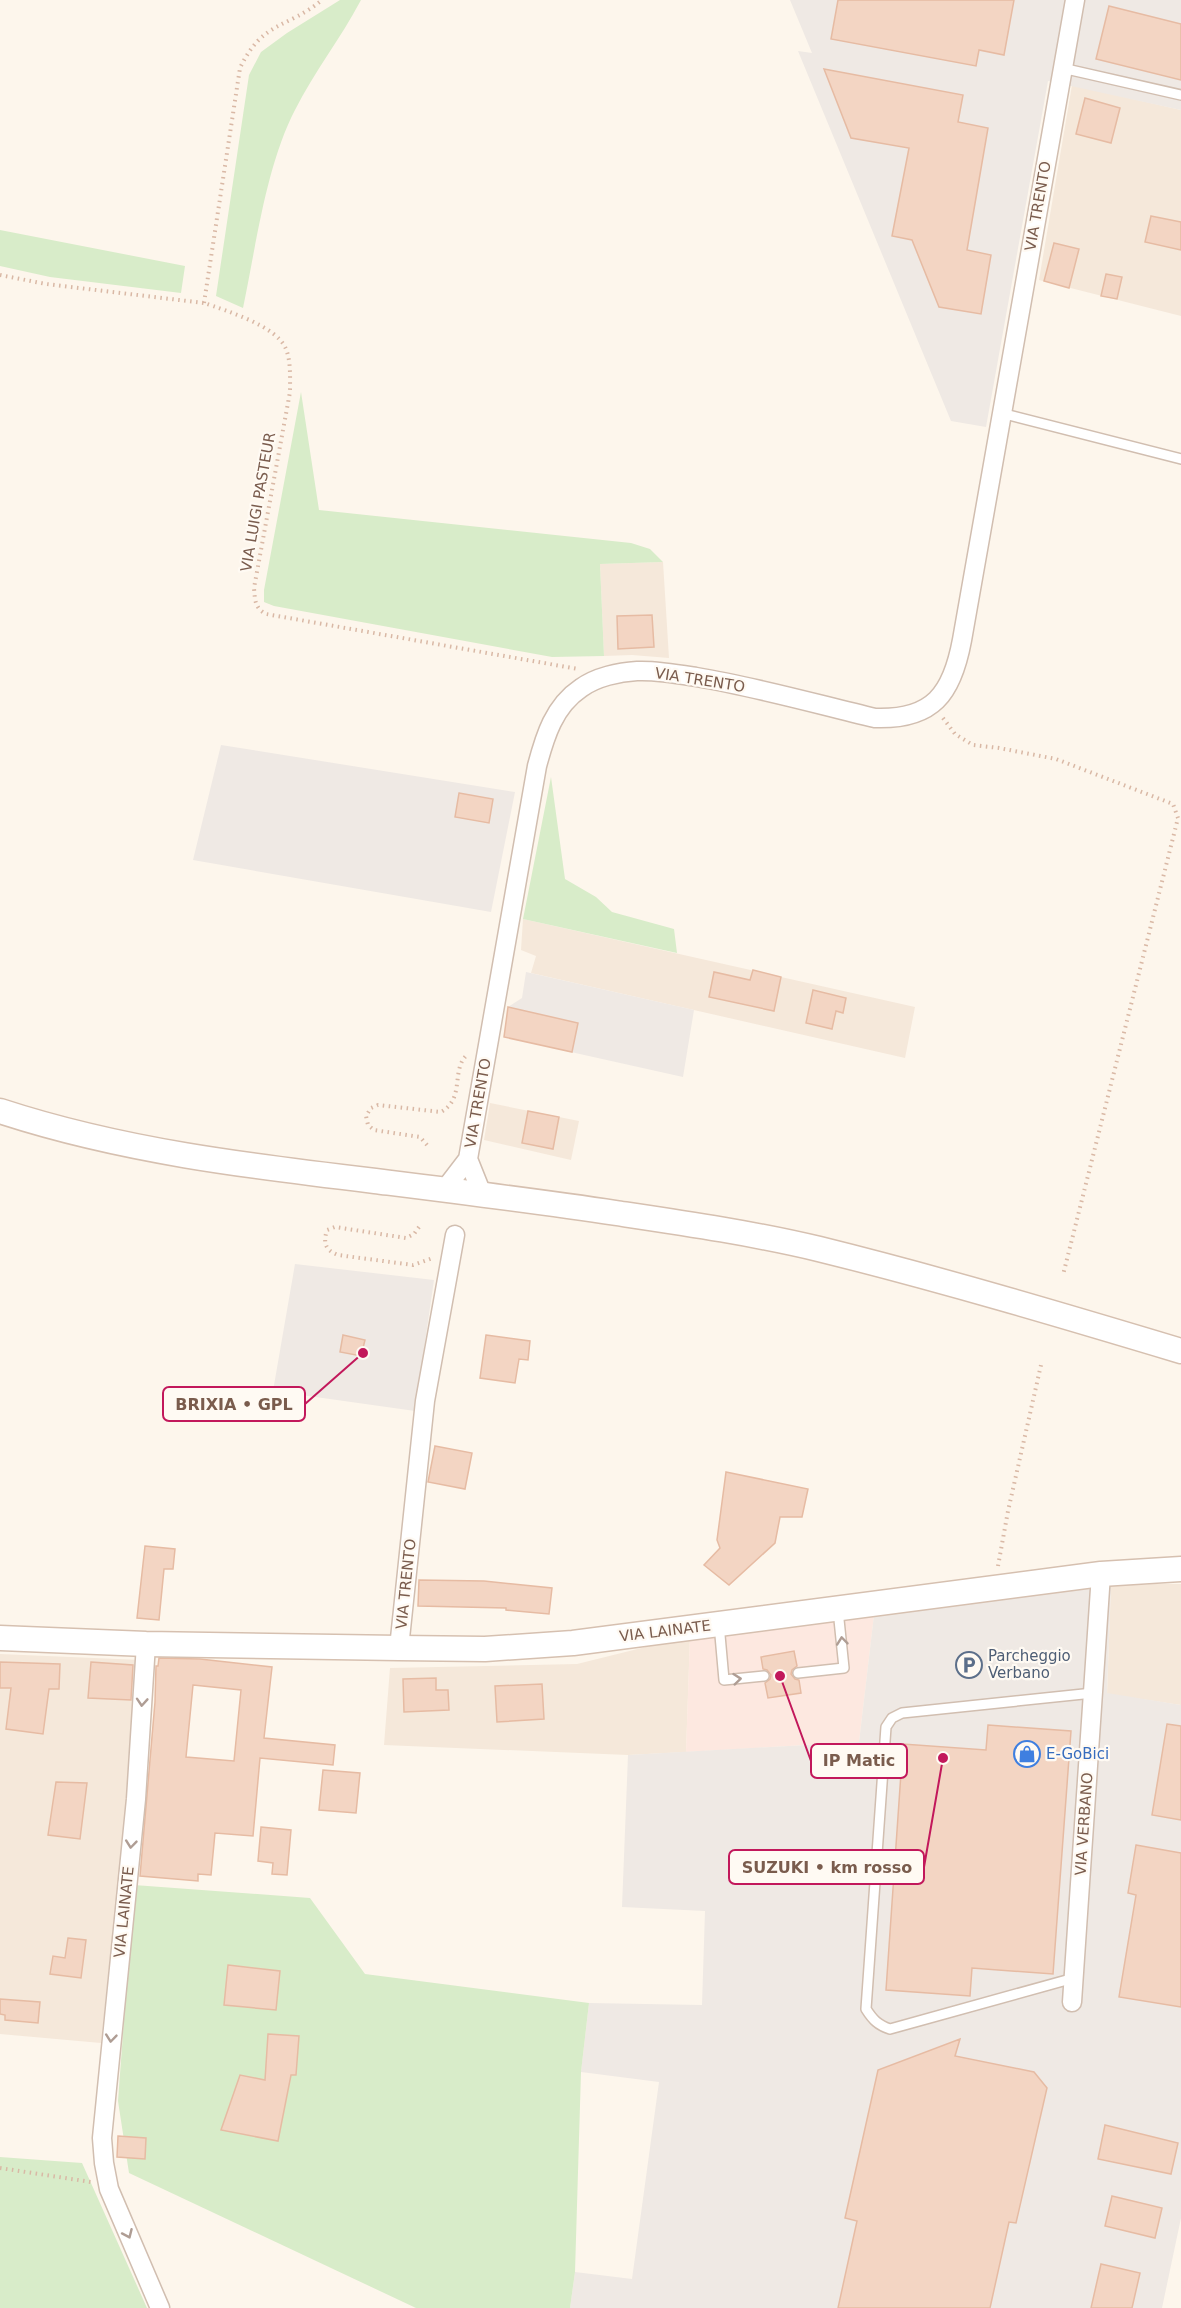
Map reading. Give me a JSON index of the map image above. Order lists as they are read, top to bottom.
{
  "streets": {
    "main road": ["VIA LAINATE"],
    "street": ["VIA TRENTO", "VIA VERBANO"],
    "path": ["VIA LUIGI PASTEUR"]
  },
  "crossings": [
    ["VIA TRENTO", "VIA LUIGI PASTEUR"],
    ["VIA TRENTO", "VIA LAINATE"],
    ["VIA LAINATE", "VIA VERBANO"]
  ],
  "one_way": ["VIA LAINATE"],
  "places": {
    "other": ["BRIXIA • GPL", "IP Matic", "SUZUKI • km rosso"],
    "parking": ["Parcheggio Verbano"],
    "shop": ["E-GoBici"]
  }
}
